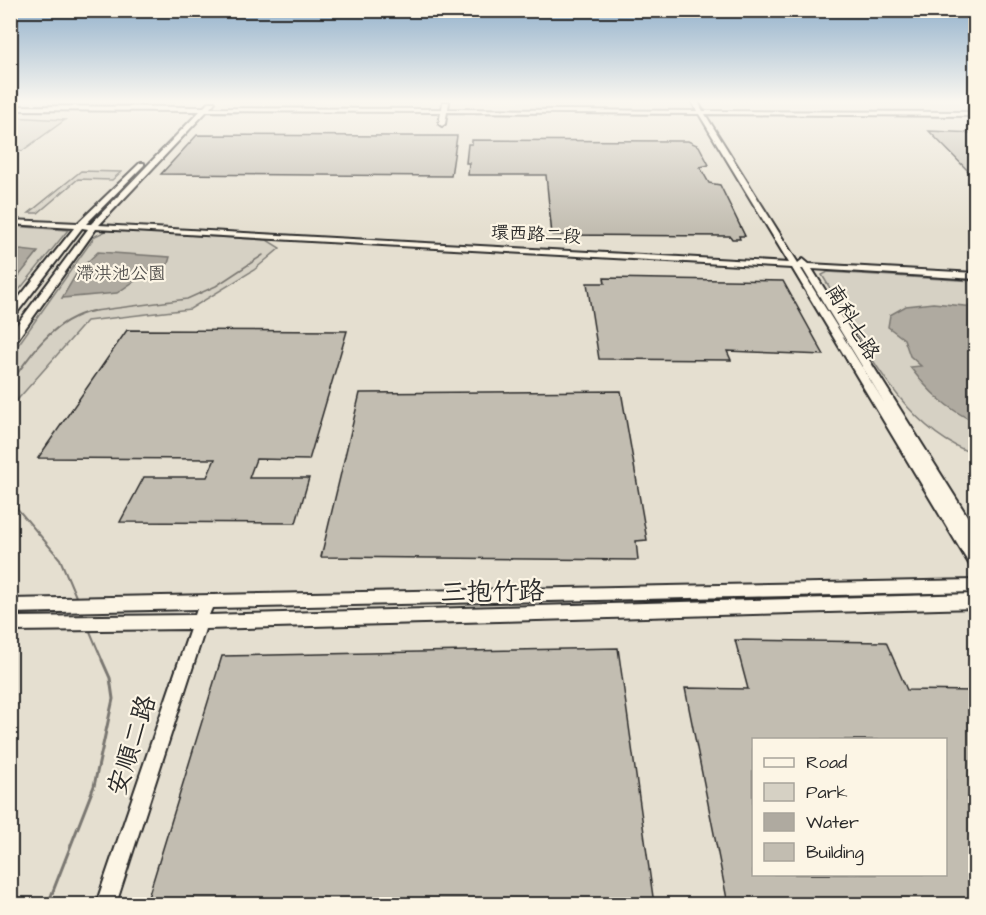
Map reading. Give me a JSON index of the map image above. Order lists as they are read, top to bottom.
{
  "streets": {
    "street": [
      "環西路二段",
      "南科七路",
      "三抱竹路",
      "安順二路"
    ]
  },
  "crossings": [
    ["環西路二段", "南科七路"],
    ["三抱竹路", "安順二路"]
  ],
  "parks": ["滯洪池公園"],
  "legend": [
    "Road",
    "Park",
    "Water",
    "Building"
  ]
}
